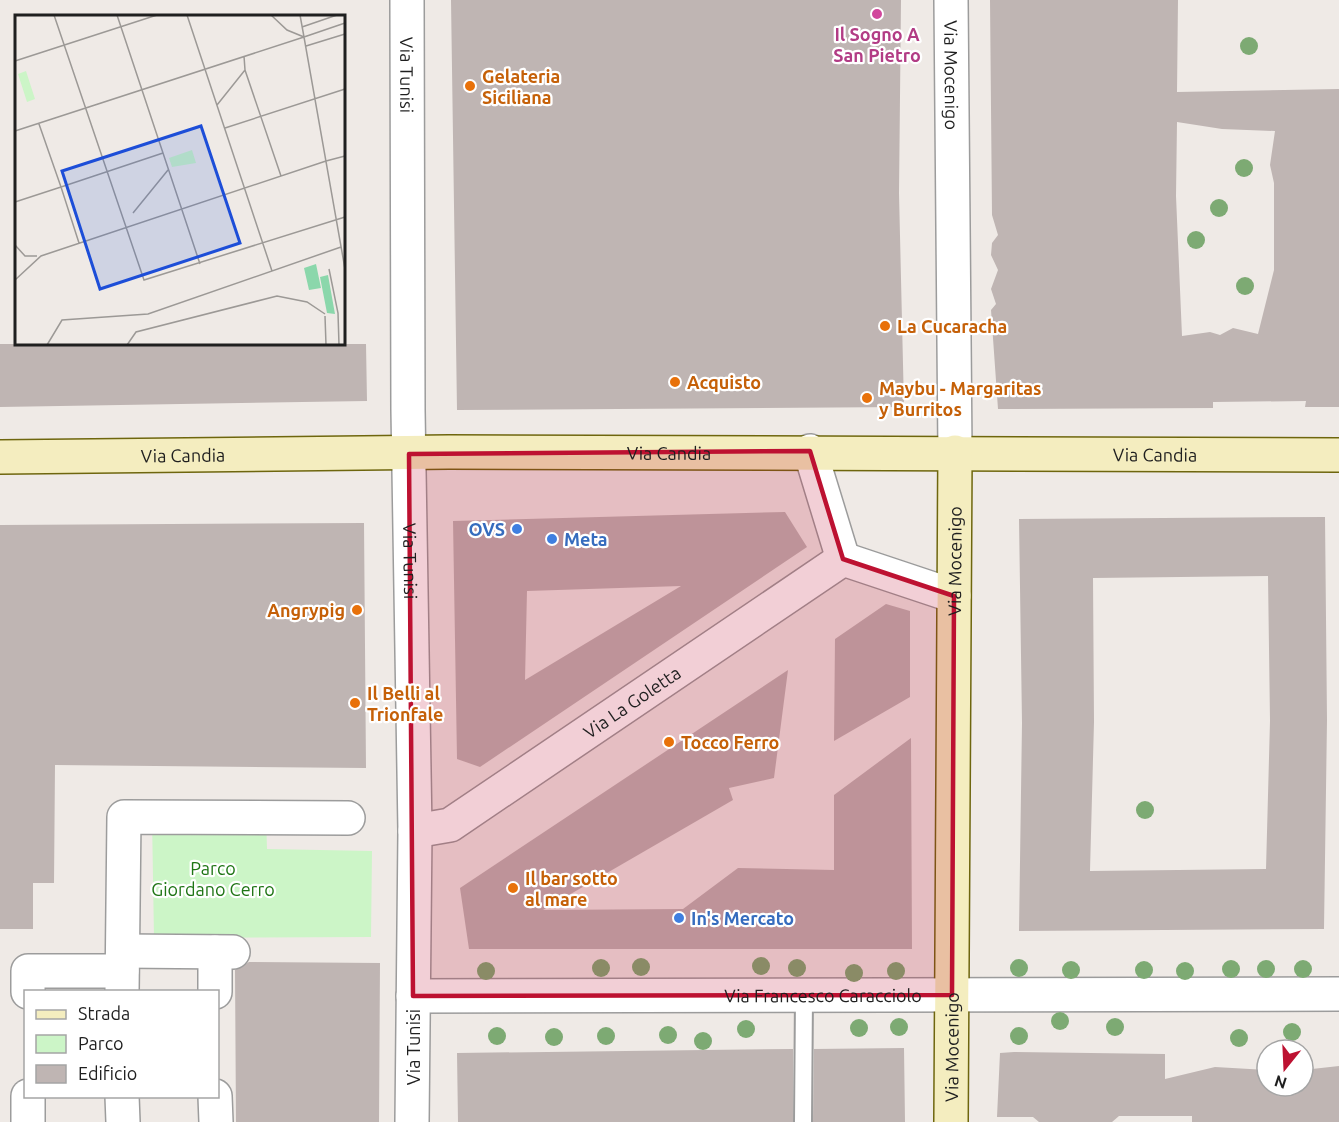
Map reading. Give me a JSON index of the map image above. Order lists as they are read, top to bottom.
{
  "streets": {
    "main road": ["Via Mocenigo", "Via Candia"],
    "street": ["Via Tunisi", "Via La Goletta", "Via Francesco Caracciolo"]
  },
  "crossings": [
    ["Via Tunisi", "Via Candia"],
    ["Via Tunisi", "Via La Goletta"],
    ["Via Tunisi", "Via Francesco Caracciolo"],
    ["Via Mocenigo", "Via Candia"],
    ["Via Mocenigo", "Via Francesco Caracciolo"]
  ],
  "parks": ["Parco Giordano Cerro"],
  "places": [
    "Il Sogno A San Pietro",
    "Gelateria Siciliana",
    "La Cucaracha",
    "Acquisto",
    "Maybu - Margaritas y Burritos",
    "OVS",
    "Meta",
    "Angrypig",
    "Il Belli al Trionfale",
    "Tocco Ferro",
    "Il bar sotto al mare",
    "In's Mercato"
  ],
  "legend": ["Strada", "Parco", "Edificio"],
  "north": "bottom"
}
